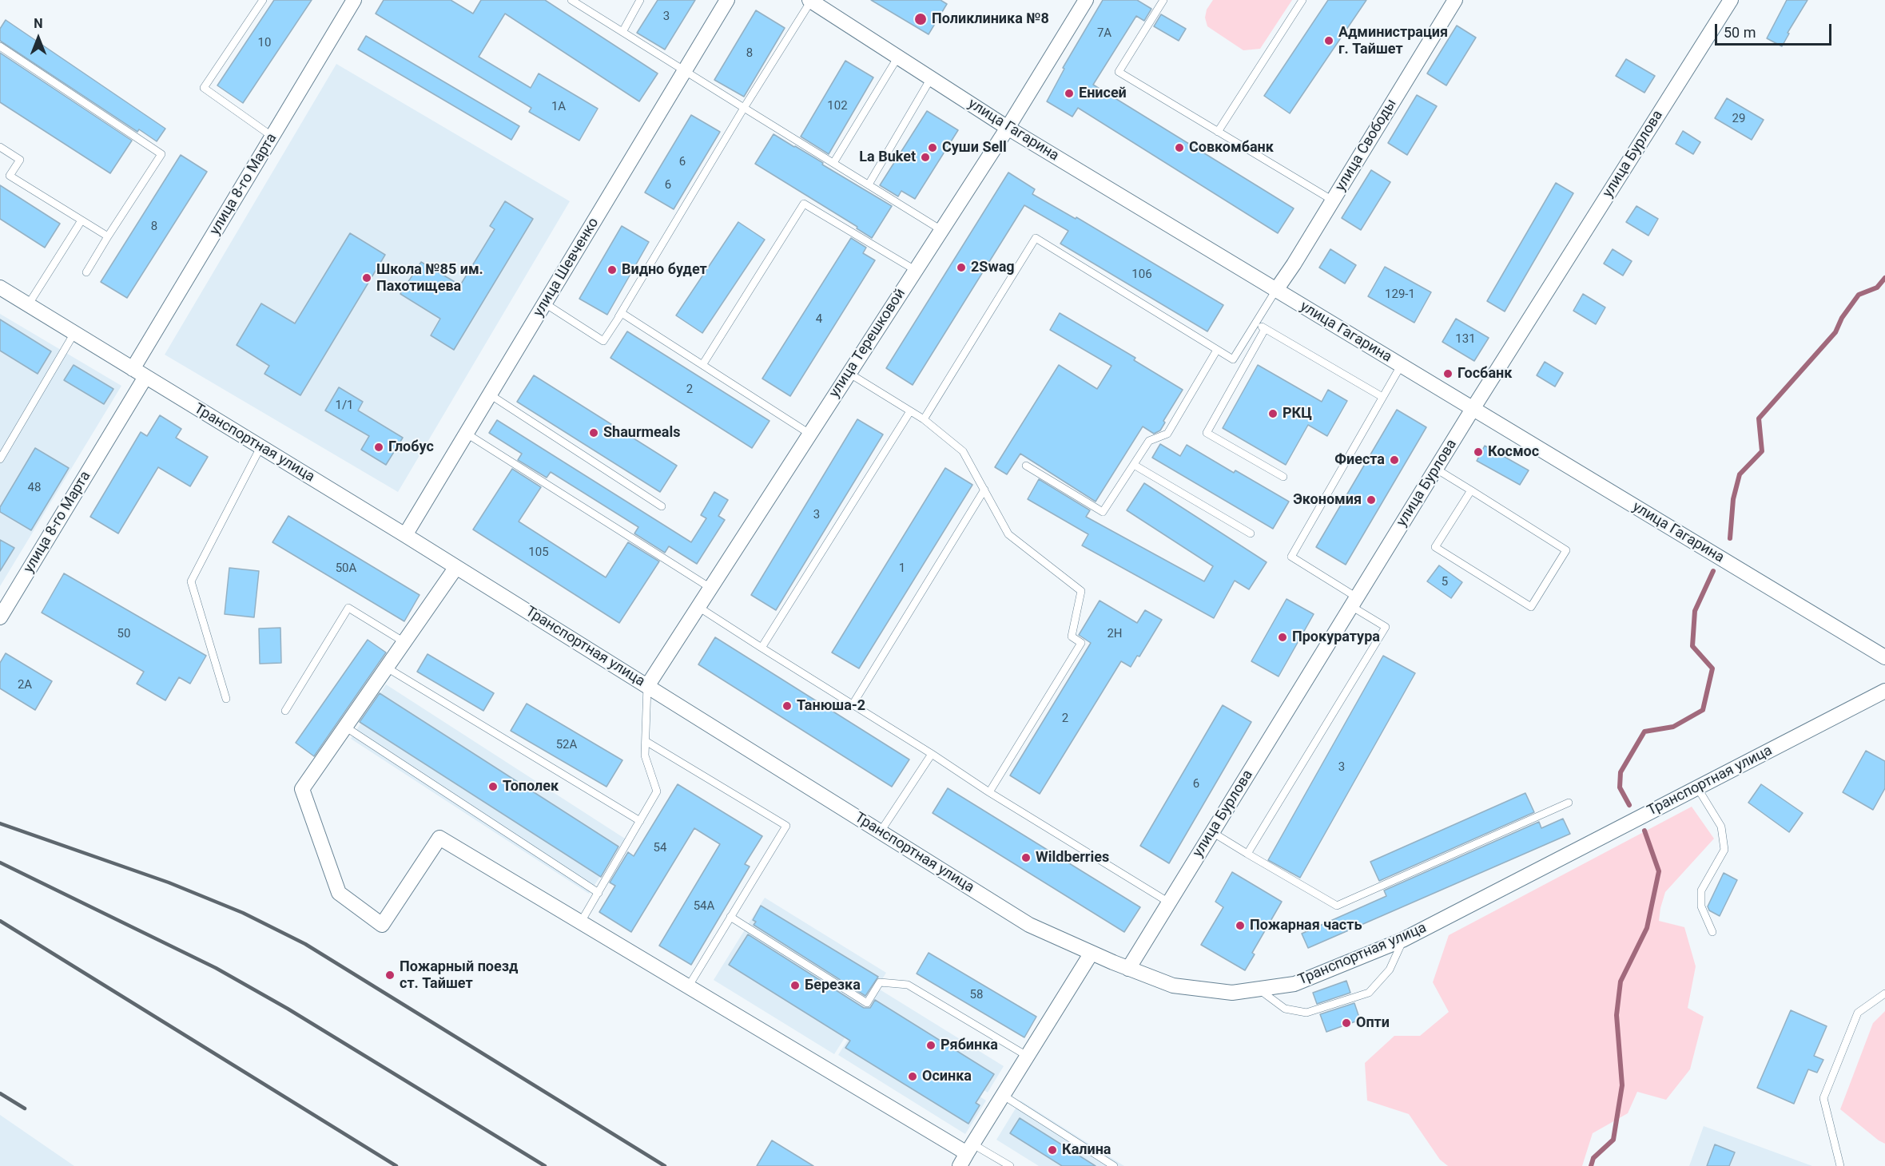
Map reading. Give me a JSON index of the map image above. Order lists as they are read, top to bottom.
{
  "streets": {
    "street": [
      "улица Гагарина",
      "улица Свободы",
      "улица Бурлова",
      "улица 8-го Марта",
      "улица Шевченко",
      "улица Терешковой",
      "Транспортная улица"
    ]
  },
  "crossings": [
    ["улица Гагарина", "улица Свободы"],
    ["улица Гагарина", "улица Бурлова"],
    ["улица Гагарина", "улица Терешковой"],
    ["улица Бурлова", "Транспортная улица"],
    ["улица 8-го Марта", "Транспортная улица"],
    ["улица Шевченко", "Транспортная улица"],
    ["улица Терешковой", "Транспортная улица"]
  ],
  "places": [
    "Поликлиника №8",
    "Администрация г. Тайшет",
    "Енисей",
    "Суши Sell",
    "Совкомбанк",
    "La Buket",
    "2Swag",
    "Видно будет",
    "Школа №85 им. Пахотищева",
    "Госбанк",
    "РКЦ",
    "Shaurmeals",
    "Глобус",
    "Космос",
    "Фиеста",
    "Экономия",
    "Прокуратура",
    "Танюша-2",
    "Тополек",
    "Wildberries",
    "Пожарная часть",
    "Пожарный поезд ст. Тайшет",
    "Березка",
    "Опти",
    "Рябинка",
    "Осинка",
    "Калина"
  ],
  "house_numbers": [
    "3",
    "7А",
    "10",
    "8",
    "102",
    "1А",
    "29",
    "6",
    "6",
    "8",
    "106",
    "129-1",
    "4",
    "131",
    "2",
    "1/1",
    "48",
    "3",
    "105",
    "50А",
    "1",
    "5",
    "50",
    "2Н",
    "2А",
    "2",
    "52А",
    "3",
    "6",
    "54",
    "54А",
    "58"
  ],
  "scale_bar": "50 m",
  "north": "top"
}
